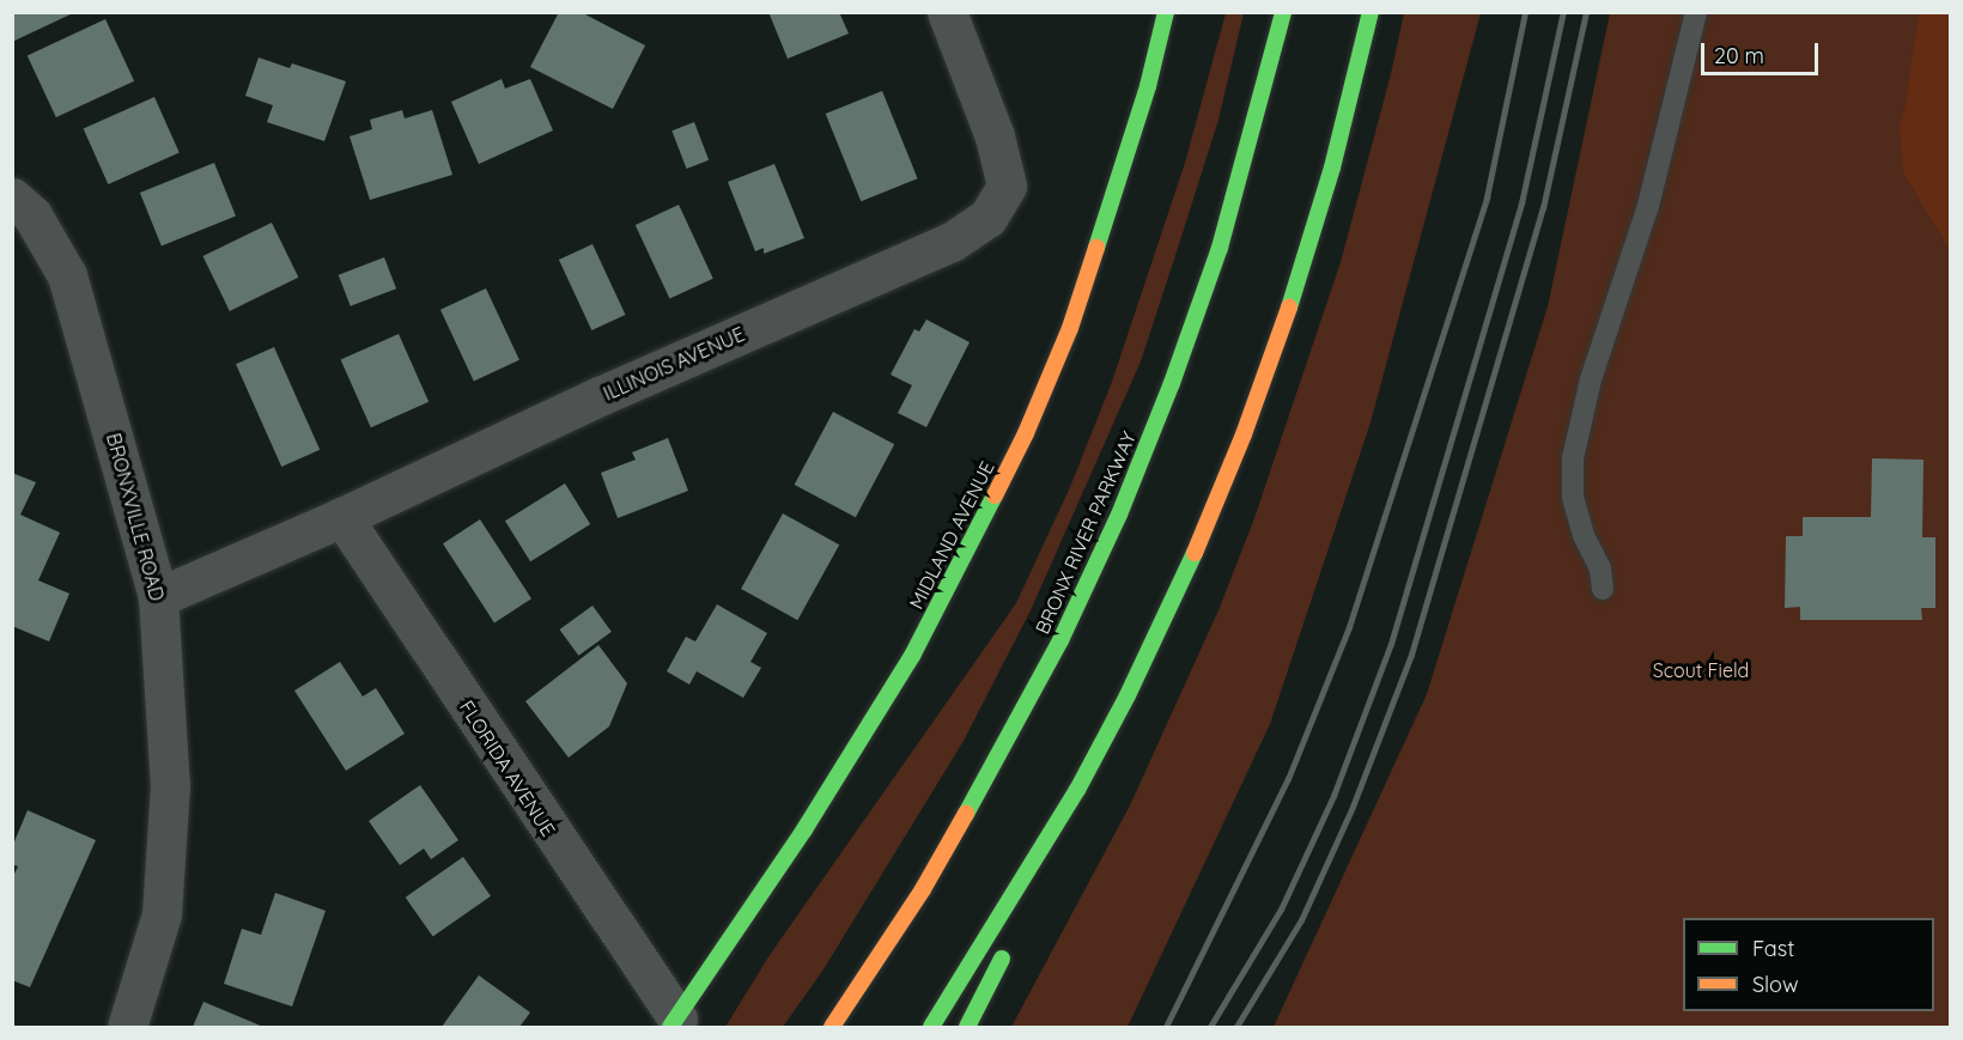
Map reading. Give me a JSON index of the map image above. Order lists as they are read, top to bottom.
{
  "streets": {
    "main road": ["BRONX RIVER PARKWAY", "MIDLAND AVENUE"],
    "street": ["ILLINOIS AVENUE", "BRONXVILLE ROAD", "FLORIDA AVENUE"]
  },
  "crossings": [
    ["ILLINOIS AVENUE", "BRONXVILLE ROAD"],
    ["ILLINOIS AVENUE", "FLORIDA AVENUE"],
    ["MIDLAND AVENUE", "FLORIDA AVENUE"]
  ],
  "parks": ["Scout Field"],
  "legend": ["Fast", "Slow"],
  "scale_bar": "20 m"
}
